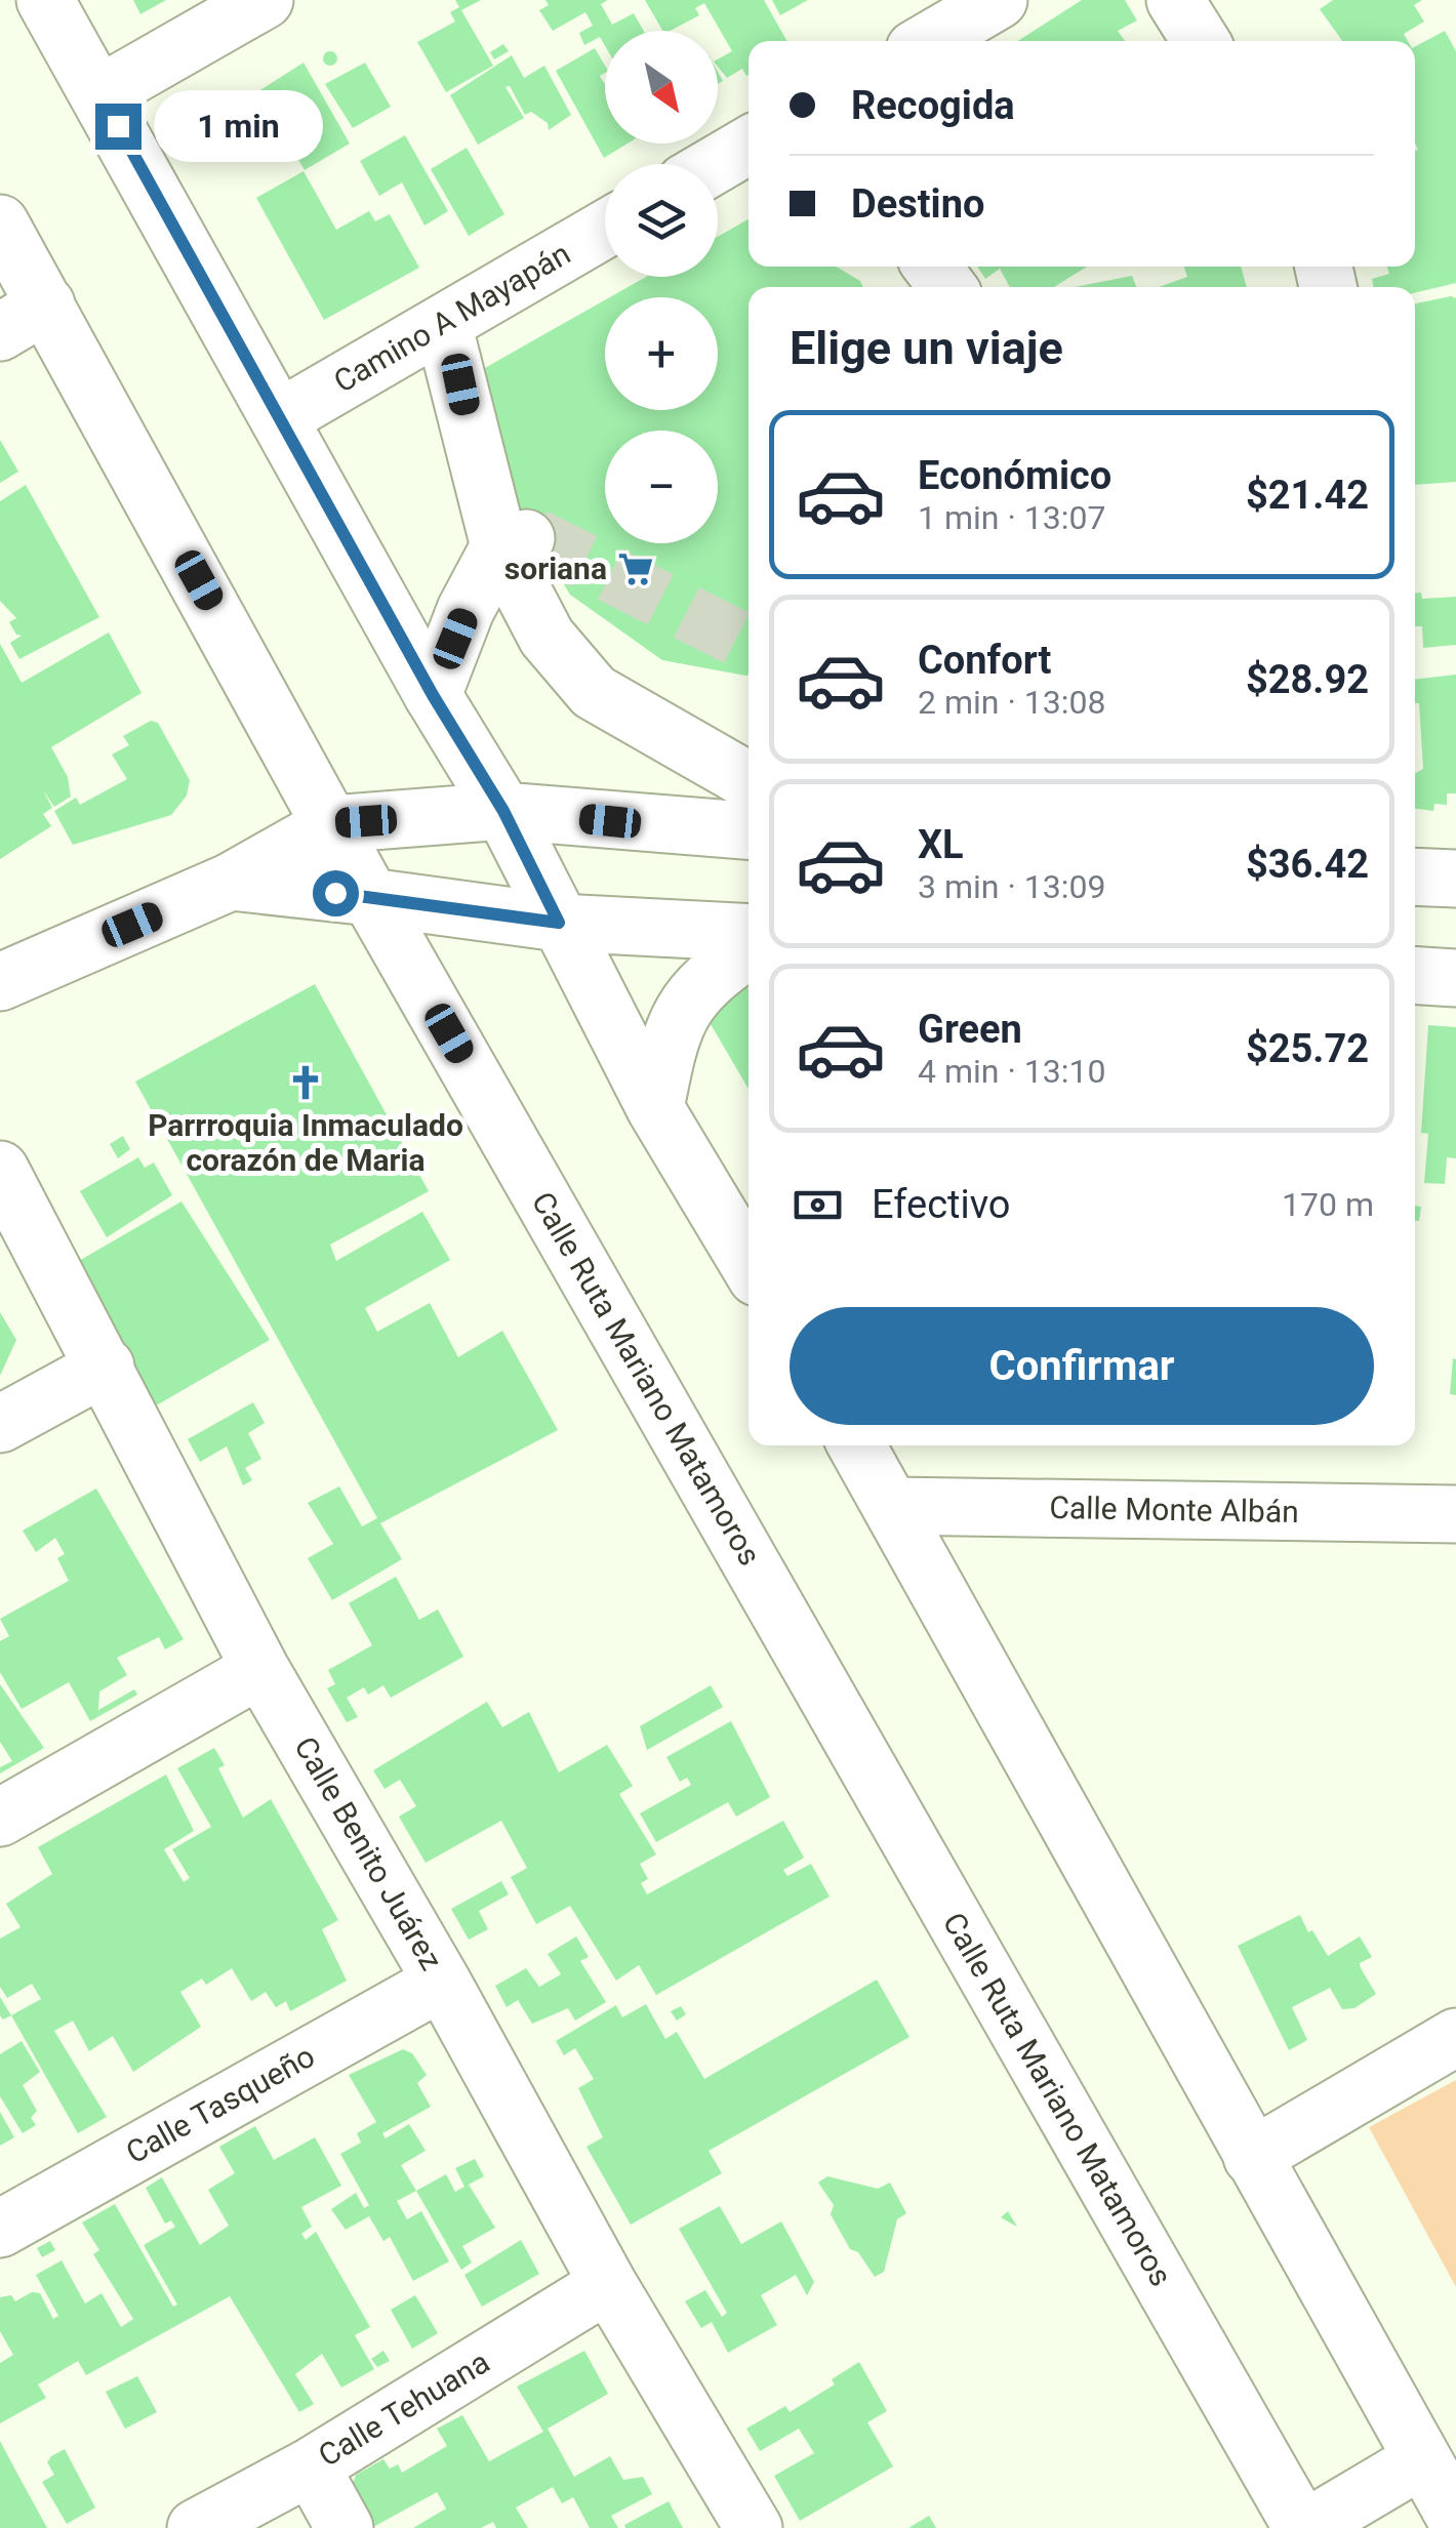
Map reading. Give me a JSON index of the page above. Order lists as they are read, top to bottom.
{
  "streets": {
    "main road": [
      "Camino A Mayapán",
      "Calle Ruta Mariano Matamoros",
      "Calle Monte Albán",
      "Calle Benito Juárez",
      "Calle Tasqueño",
      "Calle Tehuana"
    ]
  },
  "crossings": [
    ["Calle Benito Juárez", "Calle Tasqueño"],
    ["Calle Benito Juárez", "Calle Tehuana"]
  ],
  "places": {
    "supermarket": ["soriana"],
    "church": ["Parrroquia Inmaculado corazón de Maria"]
  },
  "north": "bottom right",
  "page": {
    "map_buttons": ["+", "−"],
    "banner": ["Recogida", "Destino"],
    "bubble": "1 min",
    "heading": "Elige un viaje",
    "list": [
      {
        "name": "Económico",
        "note": "1 min · 13:07",
        "value": "$21.42"
      },
      {
        "name": "Confort",
        "note": "2 min · 13:08",
        "value": "$28.92"
      },
      {
        "name": "XL",
        "note": "3 min · 13:09",
        "value": "$36.42"
      },
      {
        "name": "Green",
        "note": "4 min · 13:10",
        "value": "$25.72"
      }
    ],
    "pay": ["Efectivo", "170 m"],
    "buttons": "Confirmar"
  }
}
